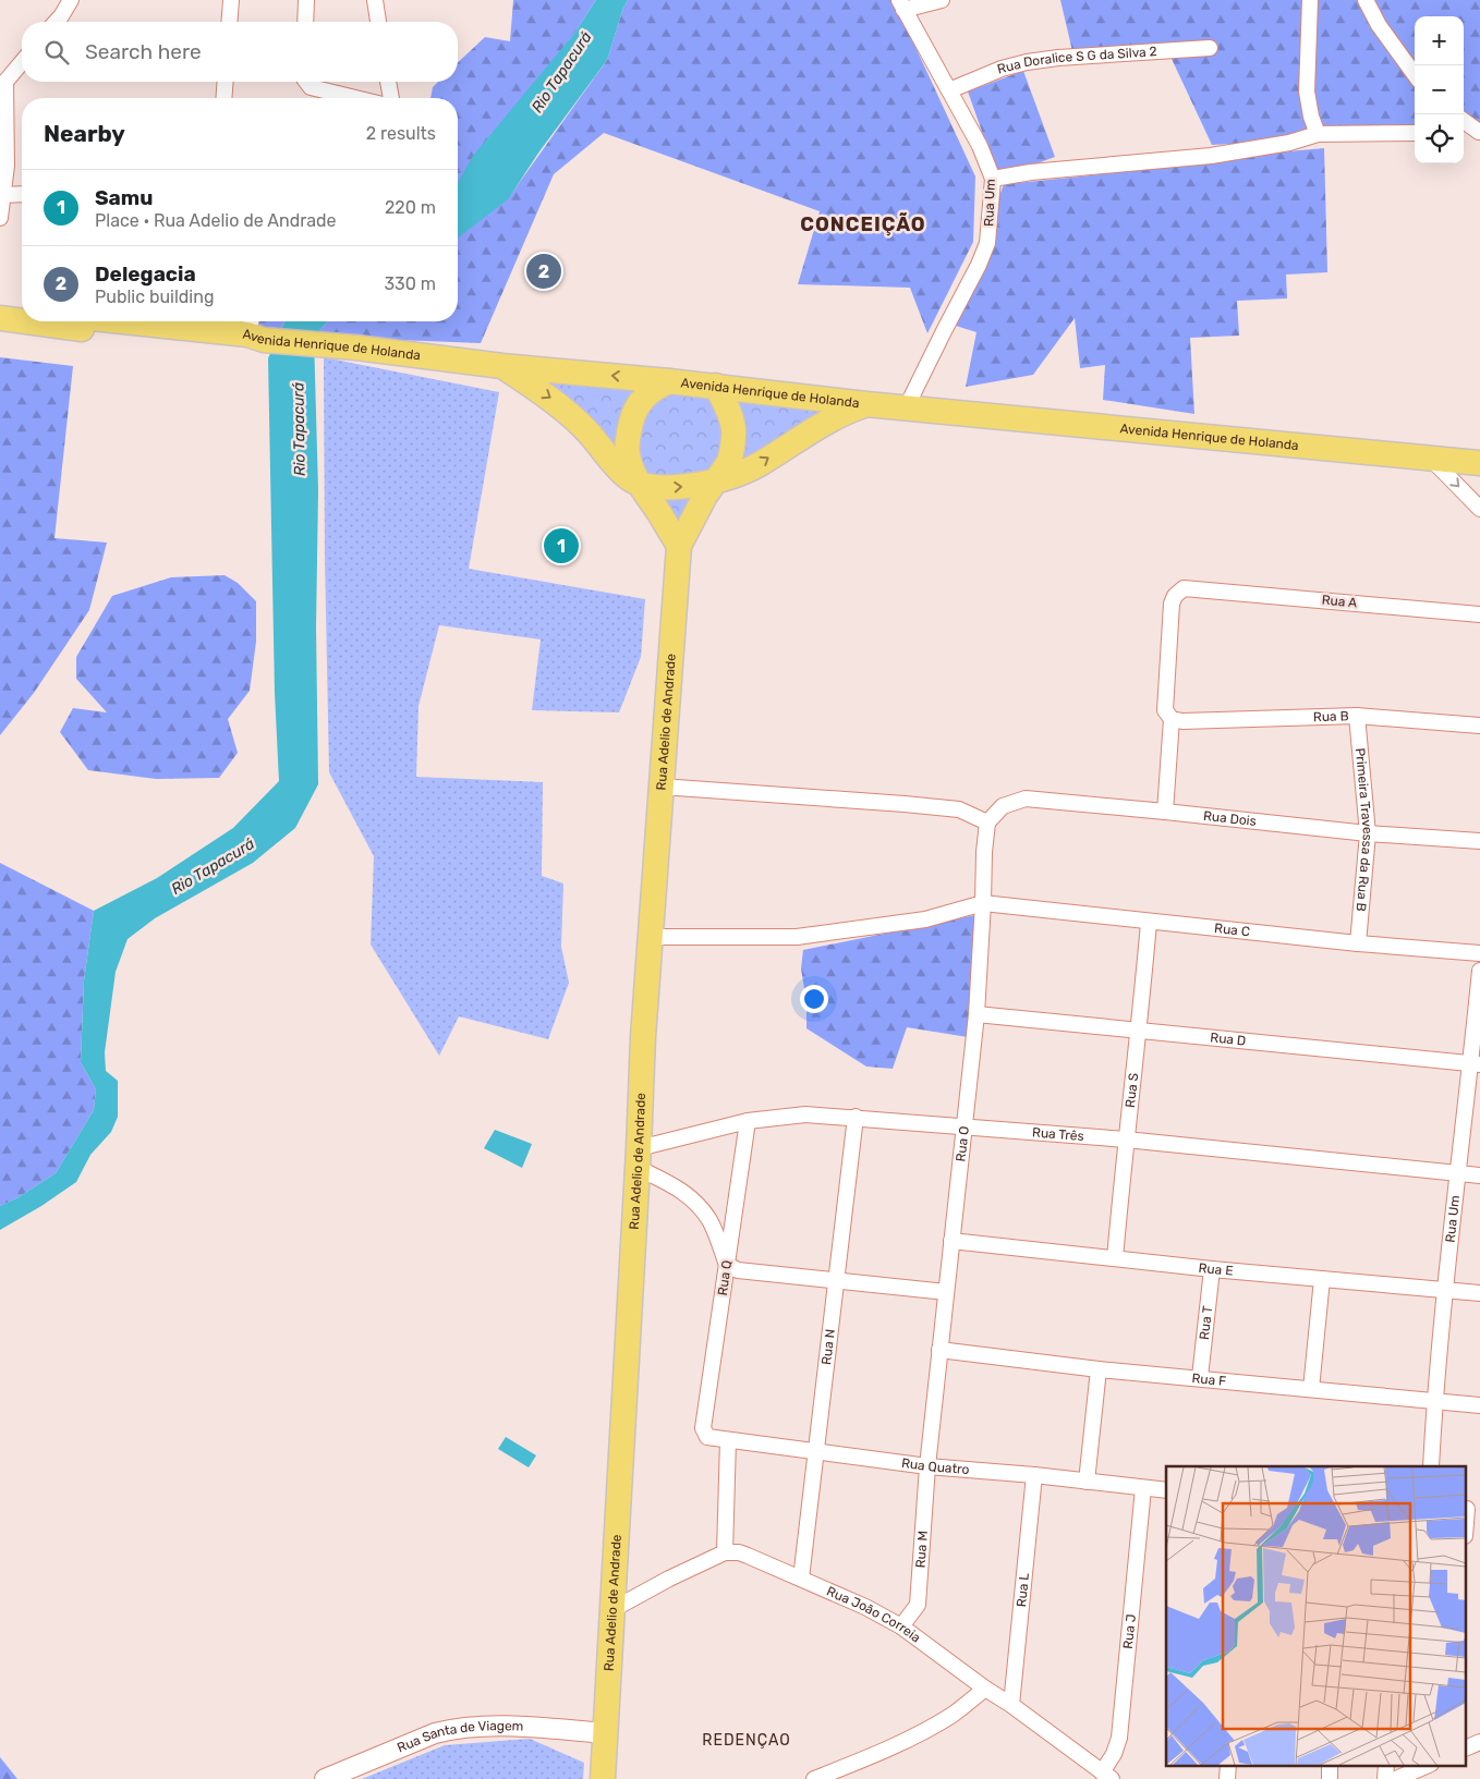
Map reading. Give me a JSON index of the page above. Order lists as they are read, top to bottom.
{
  "streets": {
    "main road": ["Avenida Henrique de Holanda", "Rua Adelio de Andrade"],
    "street": [
      "Rua Doralice S G da Silva 2",
      "Rua Um",
      "Rua A",
      "Rua B",
      "Rua Dois",
      "Primeira Travessa da Rua B",
      "Rua C",
      "Rua D",
      "Rua S",
      "Rua Três",
      "Rua O",
      "Rua E",
      "Rua Q",
      "Rua T",
      "Rua N",
      "Rua F",
      "Rua Quatro",
      "Rua M",
      "Rua L",
      "Rua João Correia",
      "Rua J",
      "Rua Santa de Viagem"
    ]
  },
  "crossings": [
    ["Rua Doralice S G da Silva 2", "Rua Um"],
    ["Rua Um", "Avenida Henrique de Holanda"],
    ["Rua Um", "Rua D"],
    ["Rua Um", "Rua Três"],
    ["Rua Um", "Rua E"],
    ["Rua Um", "Rua F"],
    ["Rua A", "Rua B"],
    ["Rua B", "Primeira Travessa da Rua B"],
    ["Rua Adelio de Andrade", "Rua Três"],
    ["Rua Adelio de Andrade", "Rua Santa de Viagem"],
    ["Rua Dois", "Primeira Travessa da Rua B"],
    ["Rua Dois", "Rua O"],
    ["Primeira Travessa da Rua B", "Rua C"],
    ["Rua C", "Rua S"],
    ["Rua C", "Rua O"],
    ["Rua D", "Rua S"],
    ["Rua D", "Rua O"],
    ["Rua S", "Rua Três"],
    ["Rua S", "Rua E"],
    ["Rua Três", "Rua O"],
    ["Rua Três", "Rua Q"],
    ["Rua Três", "Rua N"],
    ["Rua O", "Rua E"],
    ["Rua O", "Rua F"],
    ["Rua O", "Rua Quatro"],
    ["Rua O", "Rua M"],
    ["Rua E", "Rua T"],
    ["Rua Q", "Rua Quatro"],
    ["Rua T", "Rua F"],
    ["Rua N", "Rua Quatro"],
    ["Rua N", "Rua João Correia"],
    ["Rua Quatro", "Rua M"],
    ["Rua Quatro", "Rua L"],
    ["Rua Quatro", "Rua J"],
    ["Rua M", "Rua João Correia"],
    ["Rua L", "Rua João Correia"],
    ["Rua João Correia", "Rua J"]
  ],
  "districts": ["CONCEIÇÃO", "REDENÇAO"],
  "water": ["Rio Tapacurá"],
  "page": {
    "map_buttons": ["+", "−"],
    "search": "Search here",
    "heading": ["Nearby", "2 results"],
    "list": [
      {
        "mark": "1",
        "name": "Samu",
        "note": "Place · Rua Adelio de Andrade",
        "value": "220 m"
      },
      {
        "mark": "2",
        "name": "Delegacia",
        "note": "Public building",
        "value": "330 m"
      }
    ],
    "pins": ["2", "1"]
  }
}
